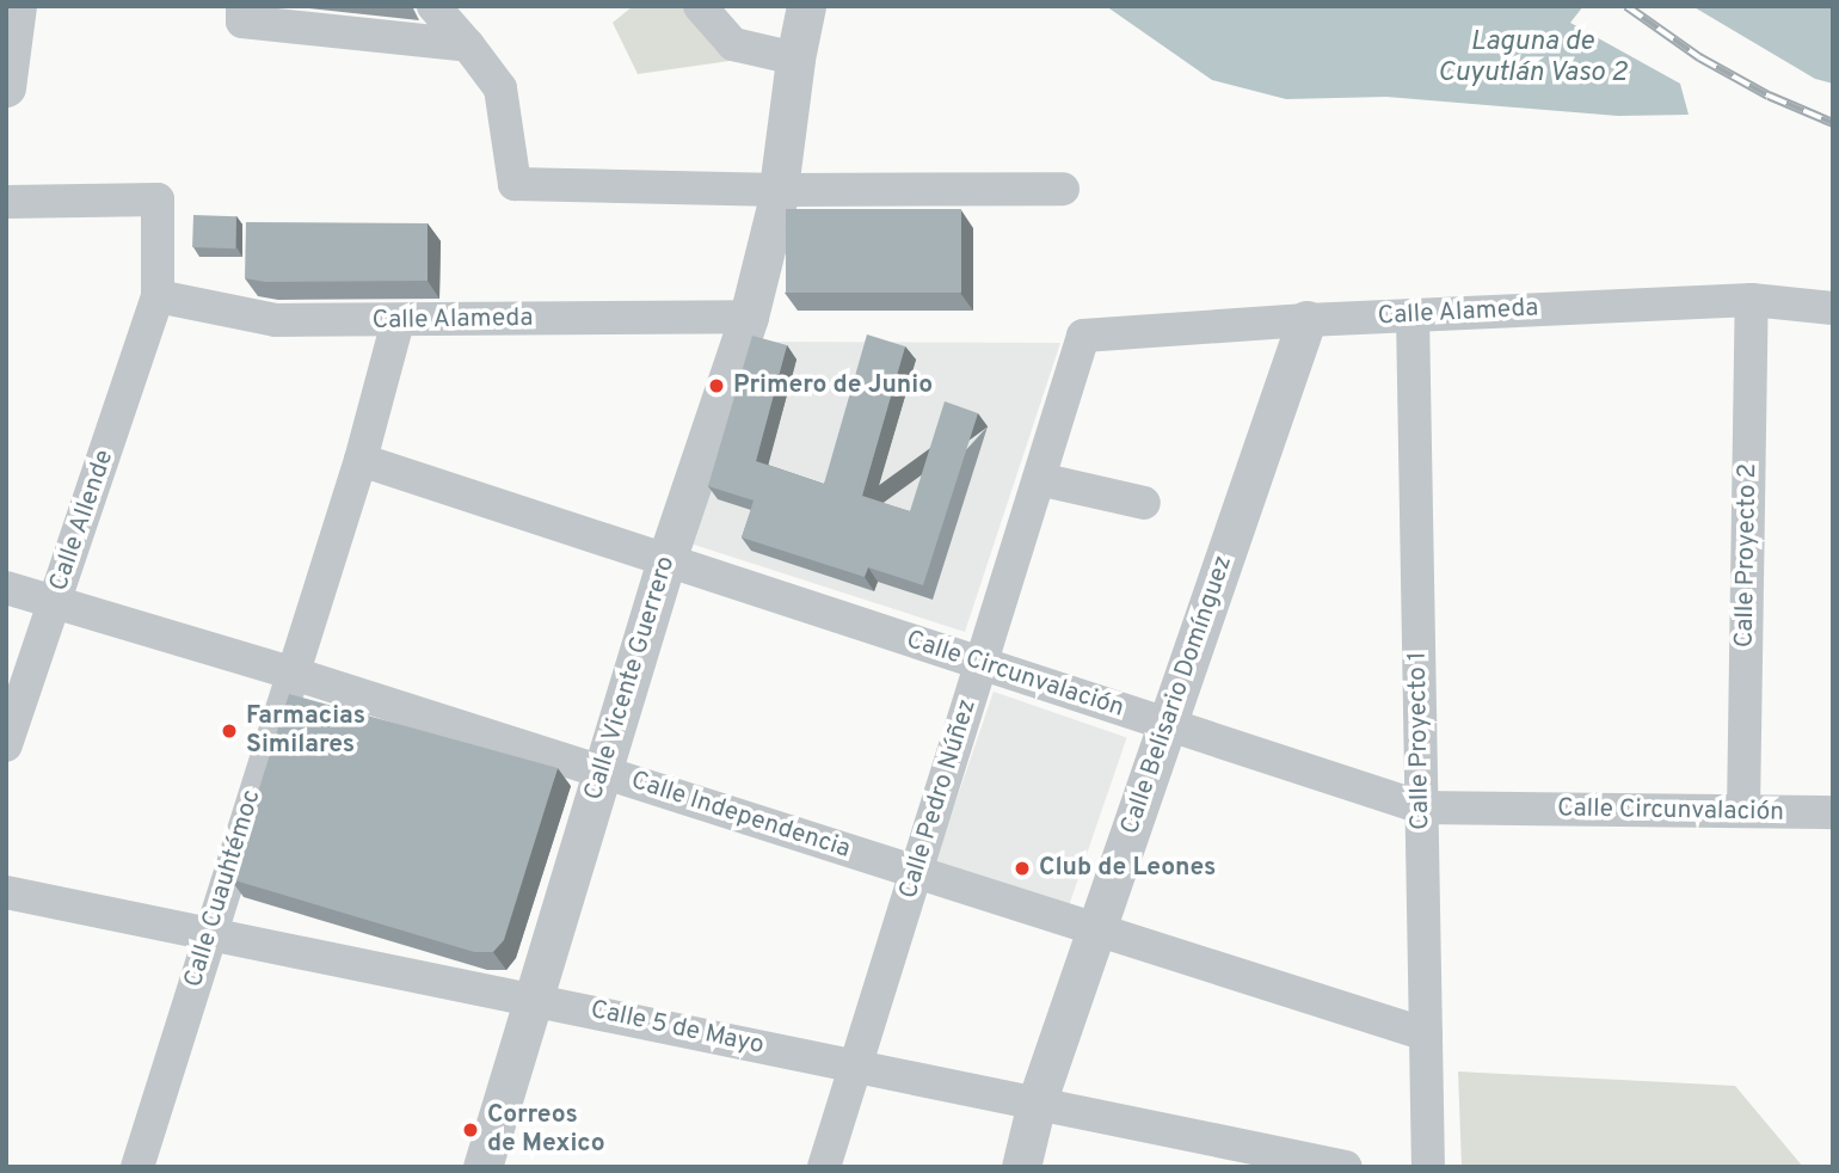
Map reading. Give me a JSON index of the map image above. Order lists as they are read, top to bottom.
{
  "streets": {
    "street": [
      "Calle Alameda",
      "Calle Allende",
      "Calle Proyecto 2",
      "Calle Circunvalación",
      "Calle Vicente Guerrero",
      "Calle Belisario Domínguez",
      "Calle Proyecto 1",
      "Calle Pedro Núñez",
      "Calle Independencia",
      "Calle Cuauhtémoc",
      "Calle 5 de Mayo"
    ]
  },
  "crossings": [
    ["Calle Alameda", "Calle Allende"],
    ["Calle Alameda", "Calle Proyecto 2"],
    ["Calle Alameda", "Calle Vicente Guerrero"],
    ["Calle Alameda", "Calle Belisario Domínguez"],
    ["Calle Alameda", "Calle Proyecto 1"],
    ["Calle Alameda", "Calle Pedro Núñez"],
    ["Calle Alameda", "Calle Cuauhtémoc"],
    ["Calle Allende", "Calle Independencia"],
    ["Calle Proyecto 2", "Calle Circunvalación"],
    ["Calle Circunvalación", "Calle Vicente Guerrero"],
    ["Calle Circunvalación", "Calle Belisario Domínguez"],
    ["Calle Circunvalación", "Calle Proyecto 1"],
    ["Calle Circunvalación", "Calle Pedro Núñez"],
    ["Calle Circunvalación", "Calle Cuauhtémoc"],
    ["Calle Vicente Guerrero", "Calle Independencia"],
    ["Calle Vicente Guerrero", "Calle 5 de Mayo"],
    ["Calle Belisario Domínguez", "Calle Independencia"],
    ["Calle Belisario Domínguez", "Calle 5 de Mayo"],
    ["Calle Proyecto 1", "Calle Independencia"],
    ["Calle Pedro Núñez", "Calle Independencia"],
    ["Calle Pedro Núñez", "Calle 5 de Mayo"],
    ["Calle Independencia", "Calle Cuauhtémoc"],
    ["Calle Cuauhtémoc", "Calle 5 de Mayo"]
  ],
  "water": ["Laguna de Cuyutlán Vaso 2"],
  "places": [
    "Primero de Junio",
    "Farmacias Similares",
    "Club de Leones",
    "Correos de Mexico"
  ]
}
